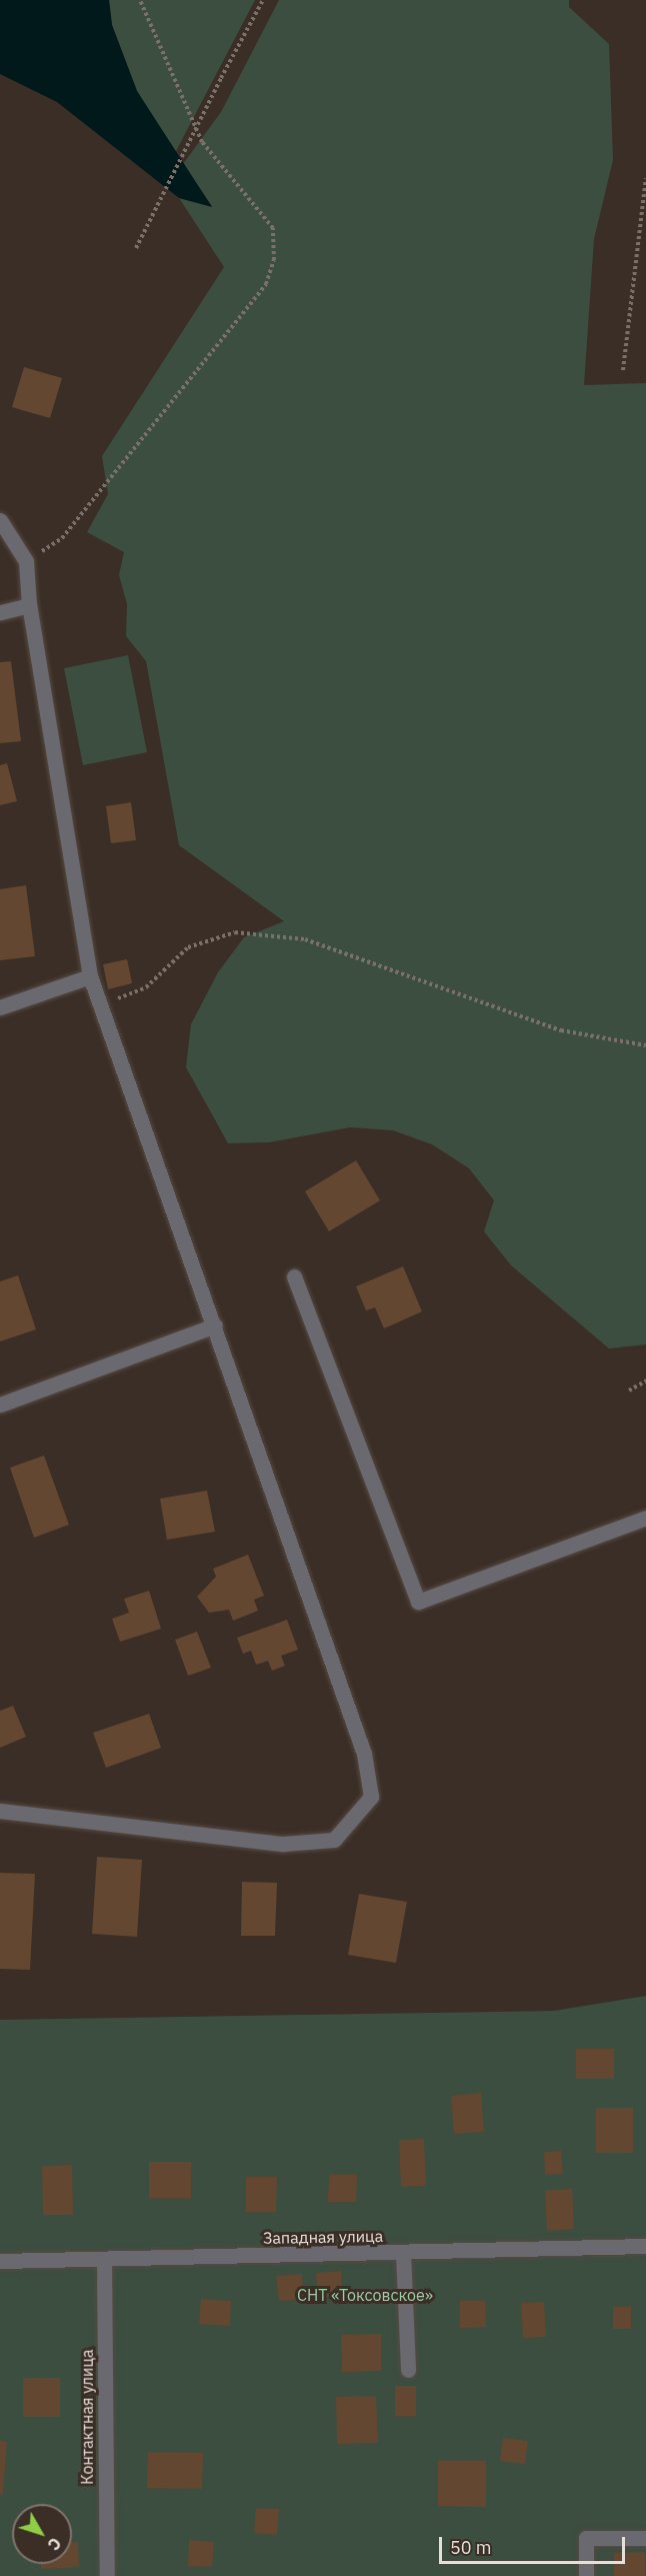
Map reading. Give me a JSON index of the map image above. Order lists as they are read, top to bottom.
{
  "streets": {
    "street": ["Западная улица", "Контактная улица"]
  },
  "crossings": [
    ["Западная улица", "Контактная улица"]
  ],
  "parks": ["СНТ «Токсовское»"],
  "scale_bar": "50 m",
  "north": "bottom right"
}
